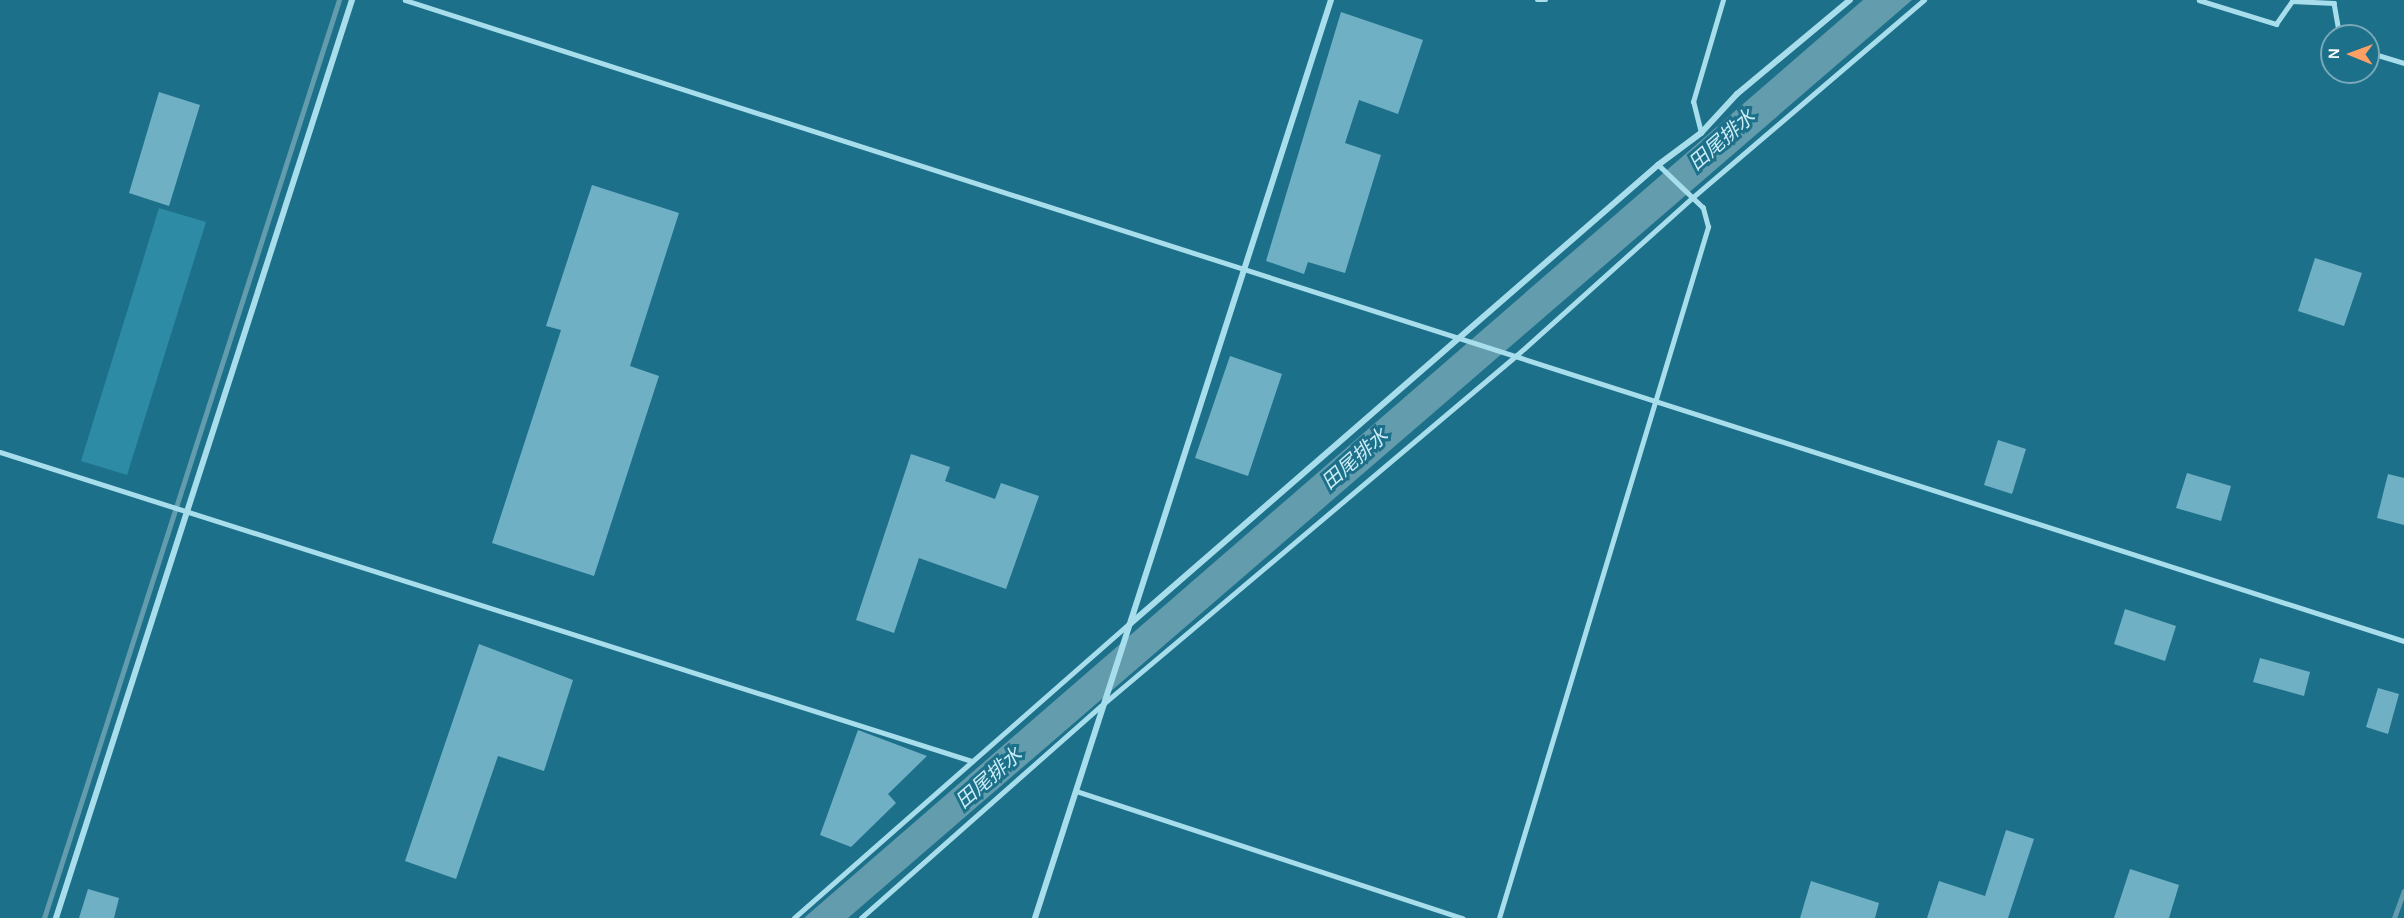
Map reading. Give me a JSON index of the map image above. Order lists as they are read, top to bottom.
{
  "water": ["田尾排水"],
  "north": "left"
}
